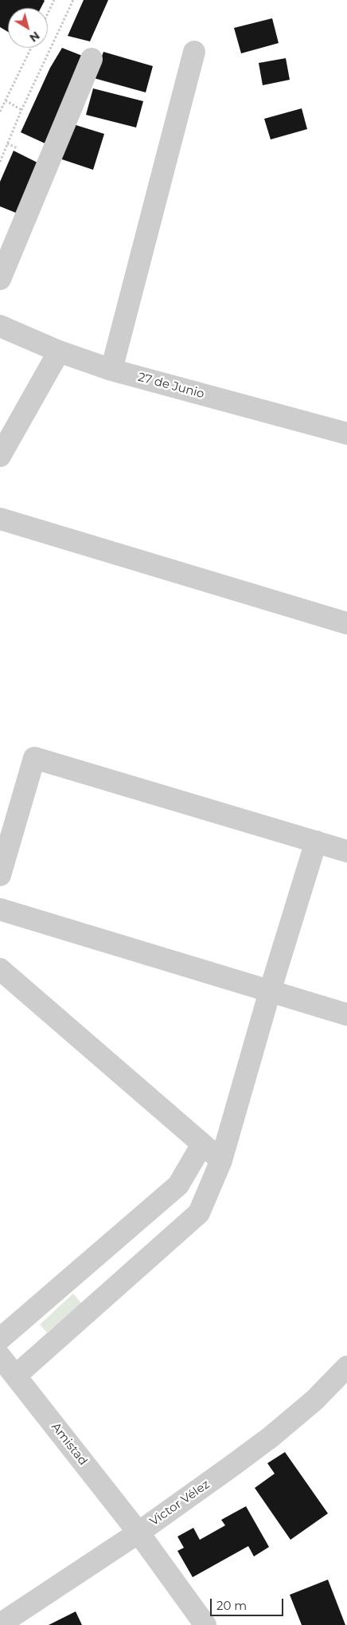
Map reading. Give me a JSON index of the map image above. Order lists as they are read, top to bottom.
{
  "streets": {
    "street": ["27 de Junio", "Amistad", "Victor Vélez"]
  },
  "crossings": [
    ["Amistad", "Victor Vélez"]
  ],
  "scale_bar": "20 m",
  "north": "bottom right"
}
